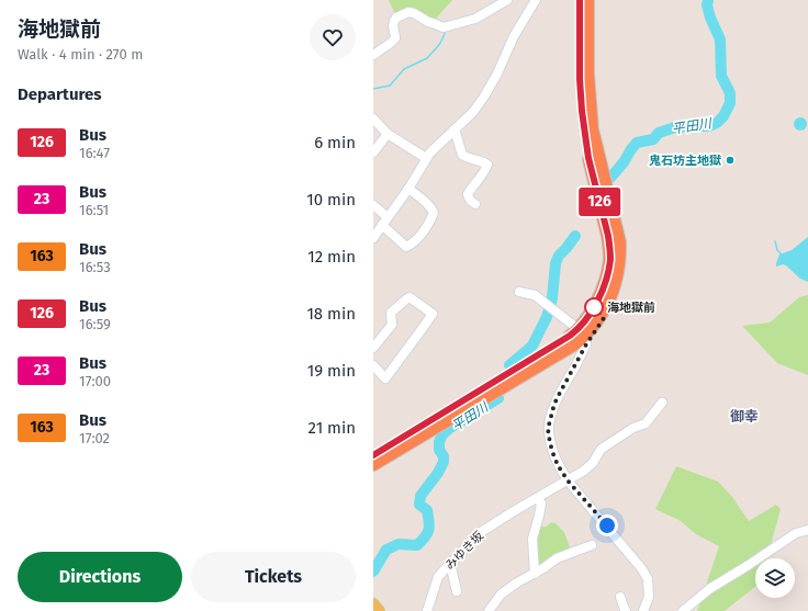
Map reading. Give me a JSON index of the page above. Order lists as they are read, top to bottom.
{
  "streets": {
    "street": ["みゆき坂"]
  },
  "districts": ["御幸"],
  "water": ["平田川"],
  "places": ["鬼石坊主地獄", "海地獄前"],
  "lines": ["bus line 126"],
  "page": {
    "heading": [
      ["海地獄前", "Walk · 4 min · 270 m"],
      "Departures"
    ],
    "on_map": "126",
    "list": [
      {
        "mark": "126",
        "name": "Bus",
        "note": "16:47",
        "value": "6 min"
      },
      {
        "mark": "23",
        "name": "Bus",
        "note": "16:51",
        "value": "10 min"
      },
      {
        "mark": "163",
        "name": "Bus",
        "note": "16:53",
        "value": "12 min"
      },
      {
        "mark": "126",
        "name": "Bus",
        "note": "16:59",
        "value": "18 min"
      },
      {
        "mark": "23",
        "name": "Bus",
        "note": "17:00",
        "value": "19 min"
      },
      {
        "mark": "163",
        "name": "Bus",
        "note": "17:02",
        "value": "21 min"
      }
    ],
    "buttons": ["Directions", "Tickets"]
  }
}
